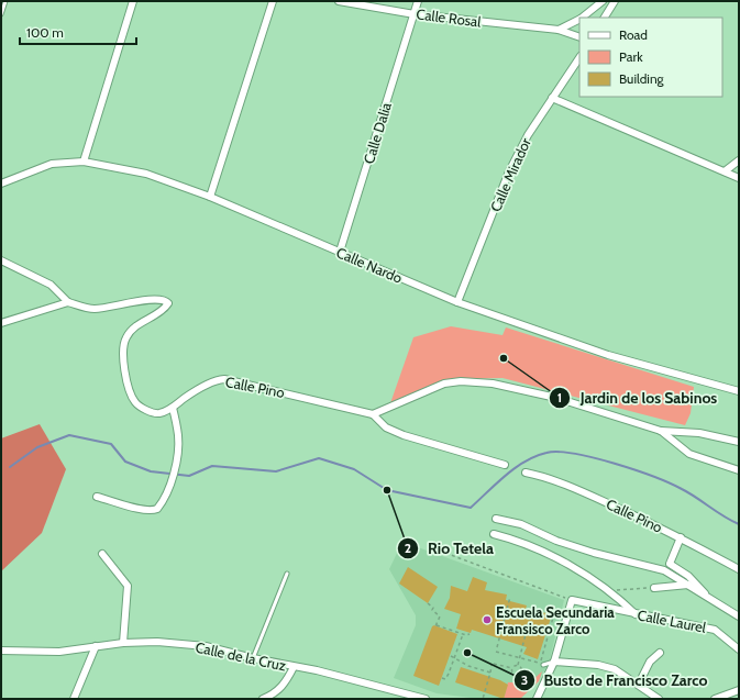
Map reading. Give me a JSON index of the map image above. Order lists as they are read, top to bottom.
{
  "streets": {
    "street": [
      "Calle Rosal",
      "Calle Dalia",
      "Calle Mirador",
      "Calle Nardo",
      "Calle Pino",
      "Calle Laurel",
      "Calle de la Cruz"
    ]
  },
  "crossings": [
    ["Calle Rosal", "Calle Dalia"],
    ["Calle Dalia", "Calle Nardo"],
    ["Calle Mirador", "Calle Nardo"]
  ],
  "places": [
    "Jardin de los Sabinos",
    "Rio Tetela",
    "Escuela Secundaria Fransisco Zarco",
    "Busto de Francisco Zarco"
  ],
  "legend": ["Road", "Park", "Building"],
  "scale_bar": "100 m"
}
